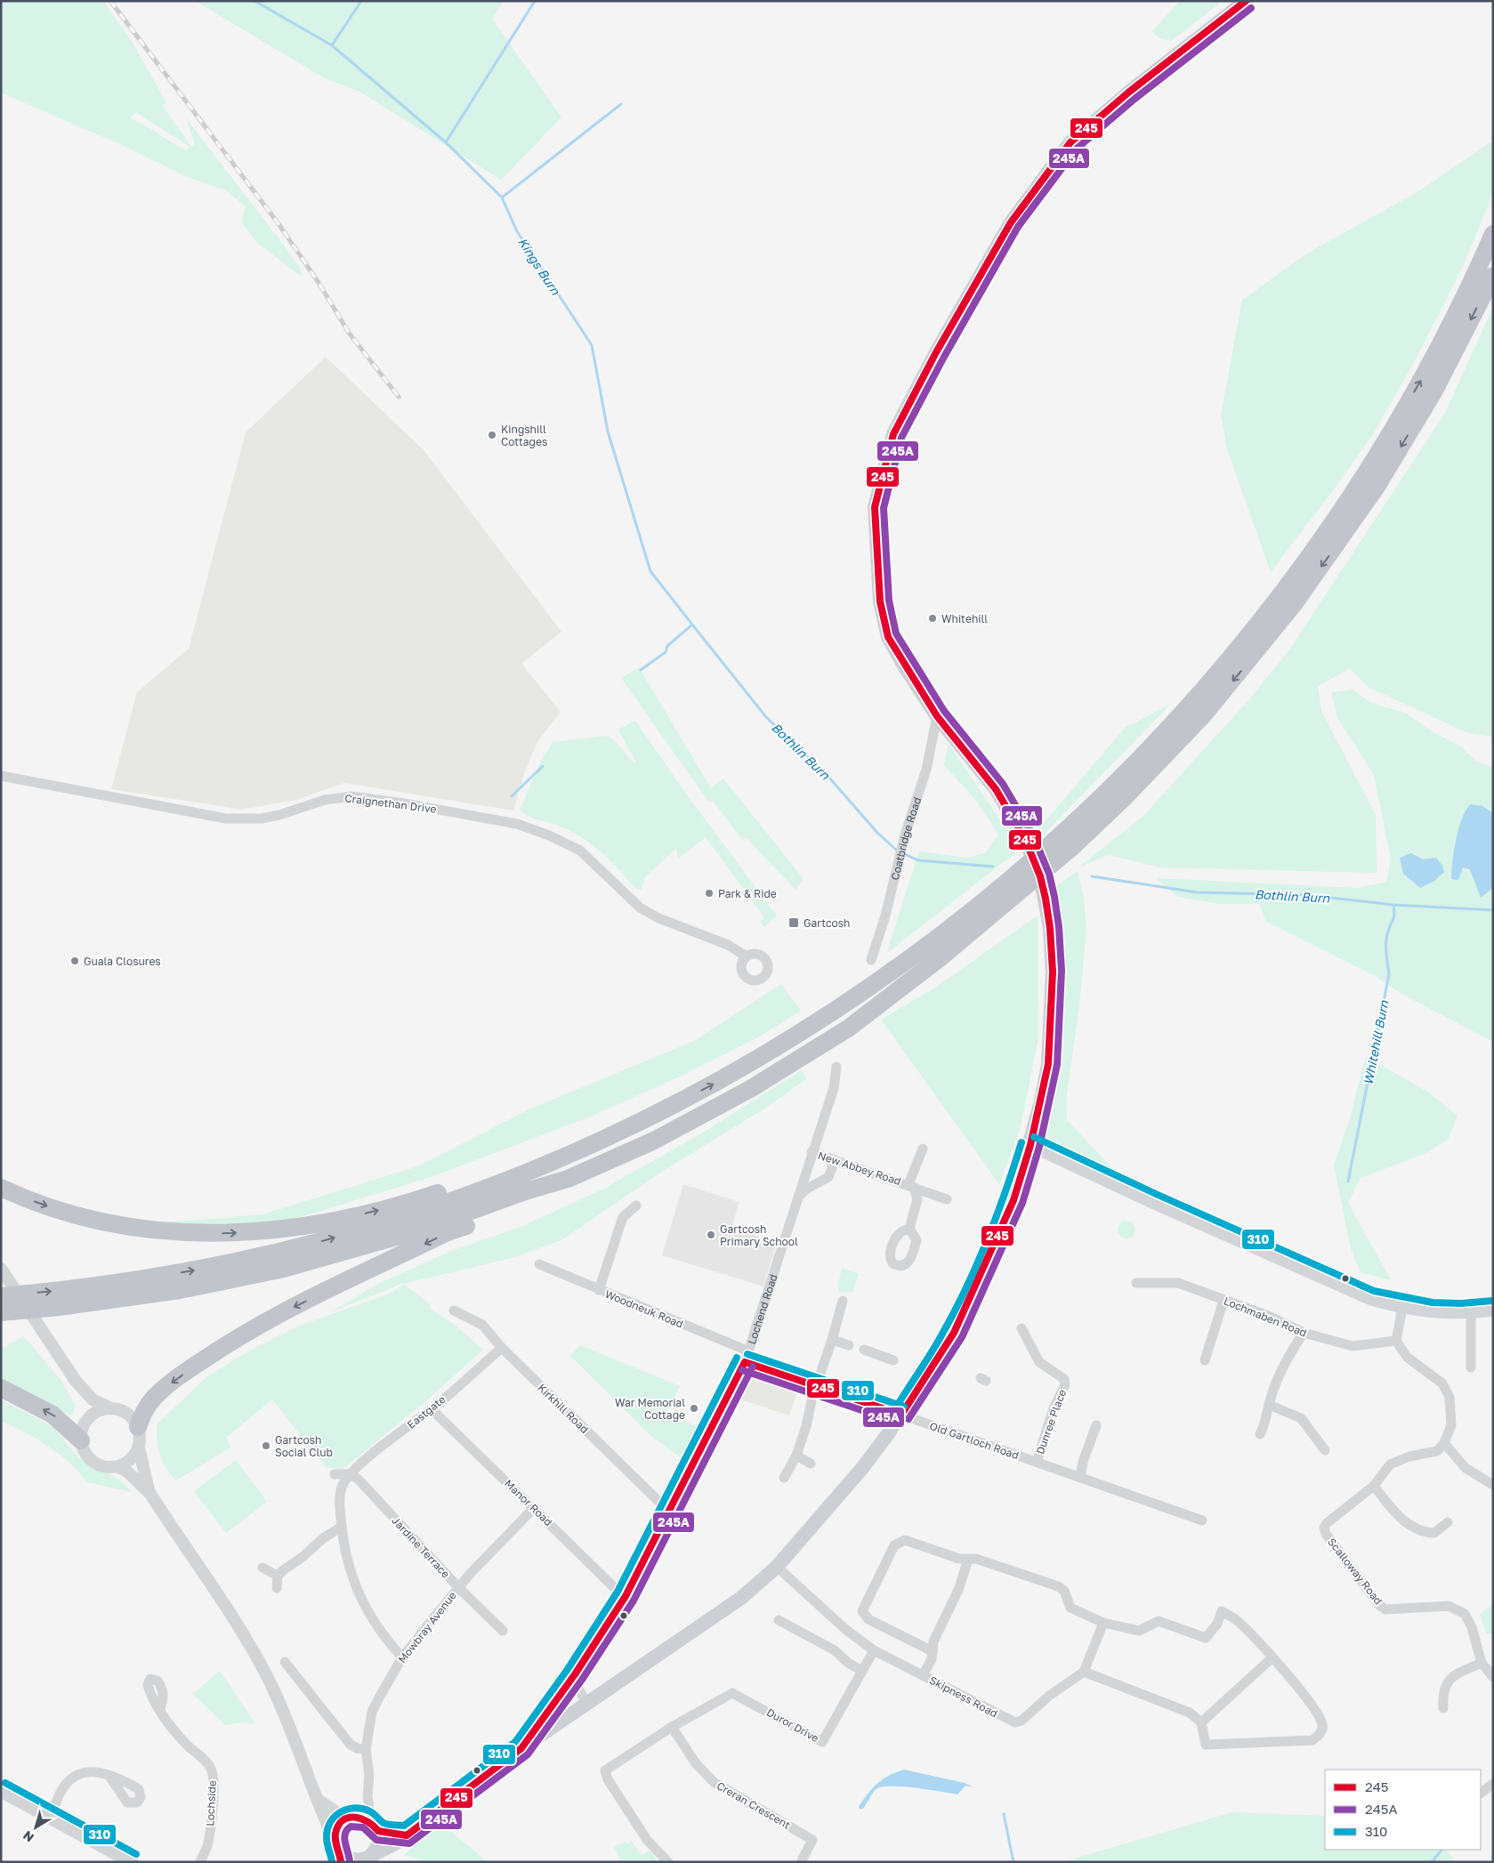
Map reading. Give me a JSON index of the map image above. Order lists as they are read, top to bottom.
{
  "streets": {
    "street": [
      "Craignethan Drive",
      "Coatbridge Road",
      "New Abbey Road",
      "Woodneuk Road",
      "Lochend Road",
      "Lochmaben Road",
      "Kirkhill Road",
      "Eastgate",
      "Dunree Place",
      "Old Gartloch Road",
      "Manor Road",
      "Jardine Terrace",
      "Scalloway Road",
      "Mowbray Avenue",
      "Skipness Road",
      "Duror Drive",
      "Lochside",
      "Creran Crescent"
    ]
  },
  "crossings": [
    ["New Abbey Road", "Lochend Road"],
    ["Woodneuk Road", "Lochend Road"],
    ["Lochend Road", "Kirkhill Road"],
    ["Lochend Road", "Old Gartloch Road"],
    ["Lochend Road", "Manor Road"],
    ["Kirkhill Road", "Eastgate"],
    ["Eastgate", "Manor Road"],
    ["Eastgate", "Jardine Terrace"],
    ["Dunree Place", "Old Gartloch Road"],
    ["Manor Road", "Mowbray Avenue"],
    ["Jardine Terrace", "Mowbray Avenue"],
    ["Duror Drive", "Creran Crescent"]
  ],
  "water": ["Kings Burn", "Bothlin Burn", "Whitehill Burn"],
  "places": {
    "other": [
      "Kingshill Cottages",
      "Whitehill",
      "Park & Ride",
      "Guala Closures",
      "Gartcosh Primary School",
      "War Memorial Cottage",
      "Gartcosh Social Club"
    ],
    "transit": ["Gartcosh"]
  },
  "lines": ["transit line 245", "transit line 245A", "transit line 310"],
  "legend": ["245", "245A", "310"],
  "north": "bottom left"
}
